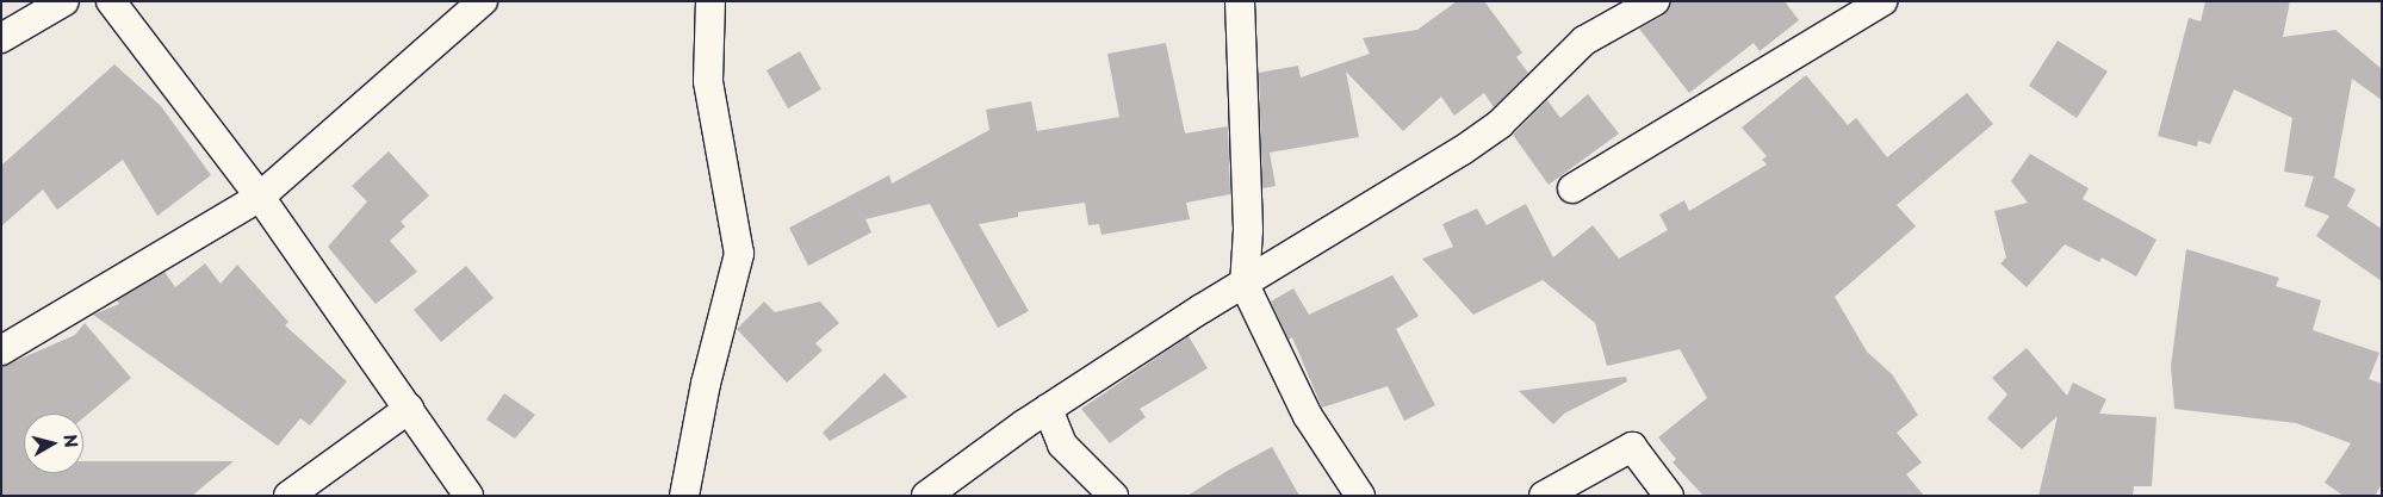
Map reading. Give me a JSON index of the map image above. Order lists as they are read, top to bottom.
{
  "north": "right"
}
